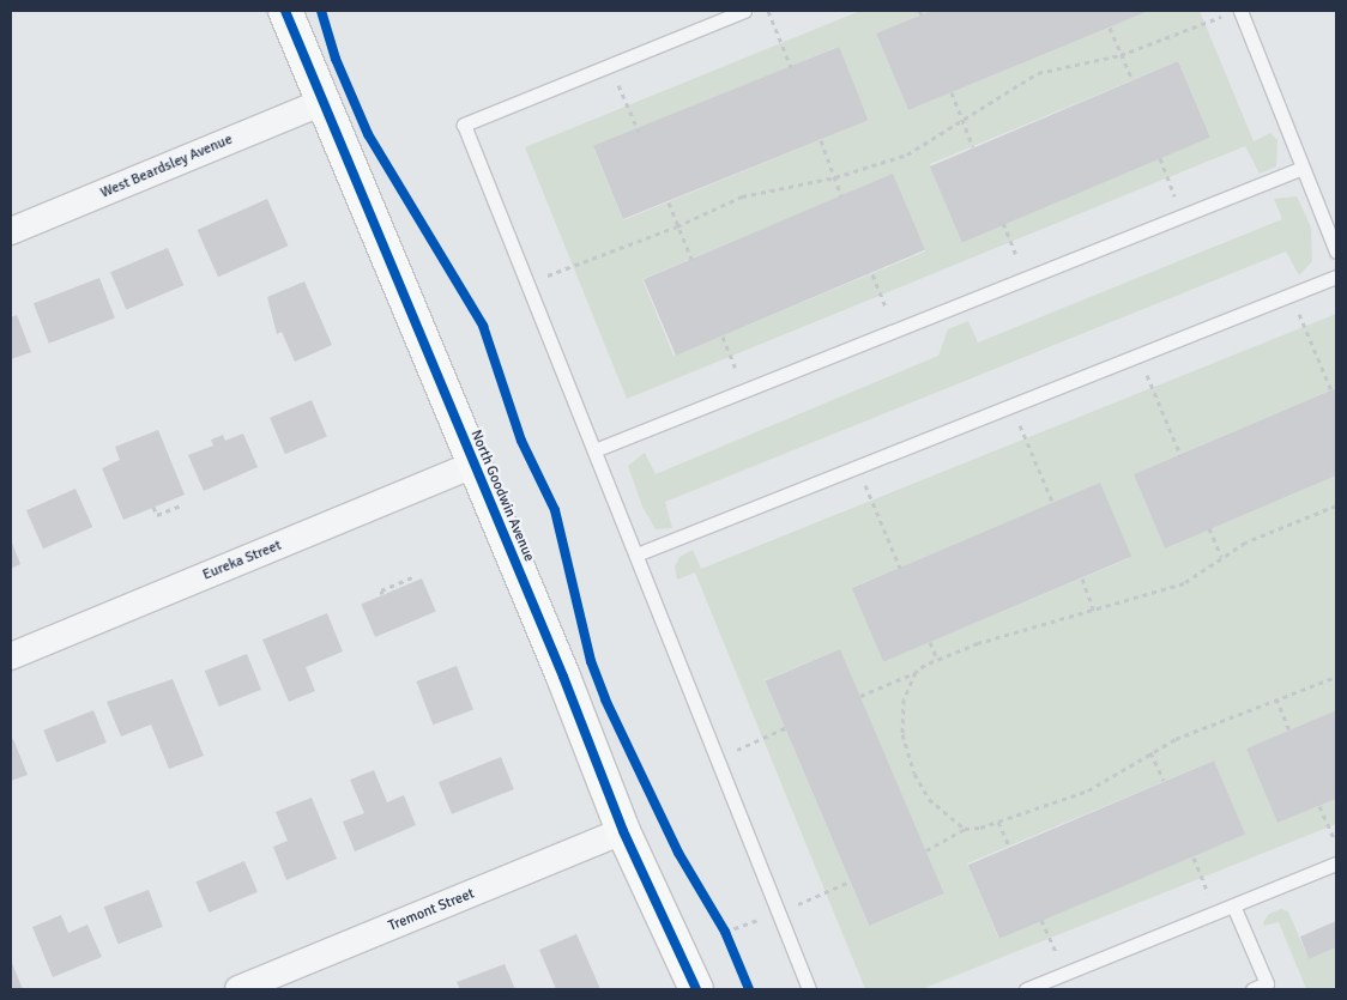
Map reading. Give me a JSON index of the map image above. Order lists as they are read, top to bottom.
{
  "streets": {
    "street": [
      "West Beardsley Avenue",
      "North Goodwin Avenue",
      "Eureka Street",
      "Tremont Street"
    ]
  },
  "crossings": [
    ["West Beardsley Avenue", "North Goodwin Avenue"],
    ["North Goodwin Avenue", "Eureka Street"],
    ["North Goodwin Avenue", "Tremont Street"]
  ]
}
